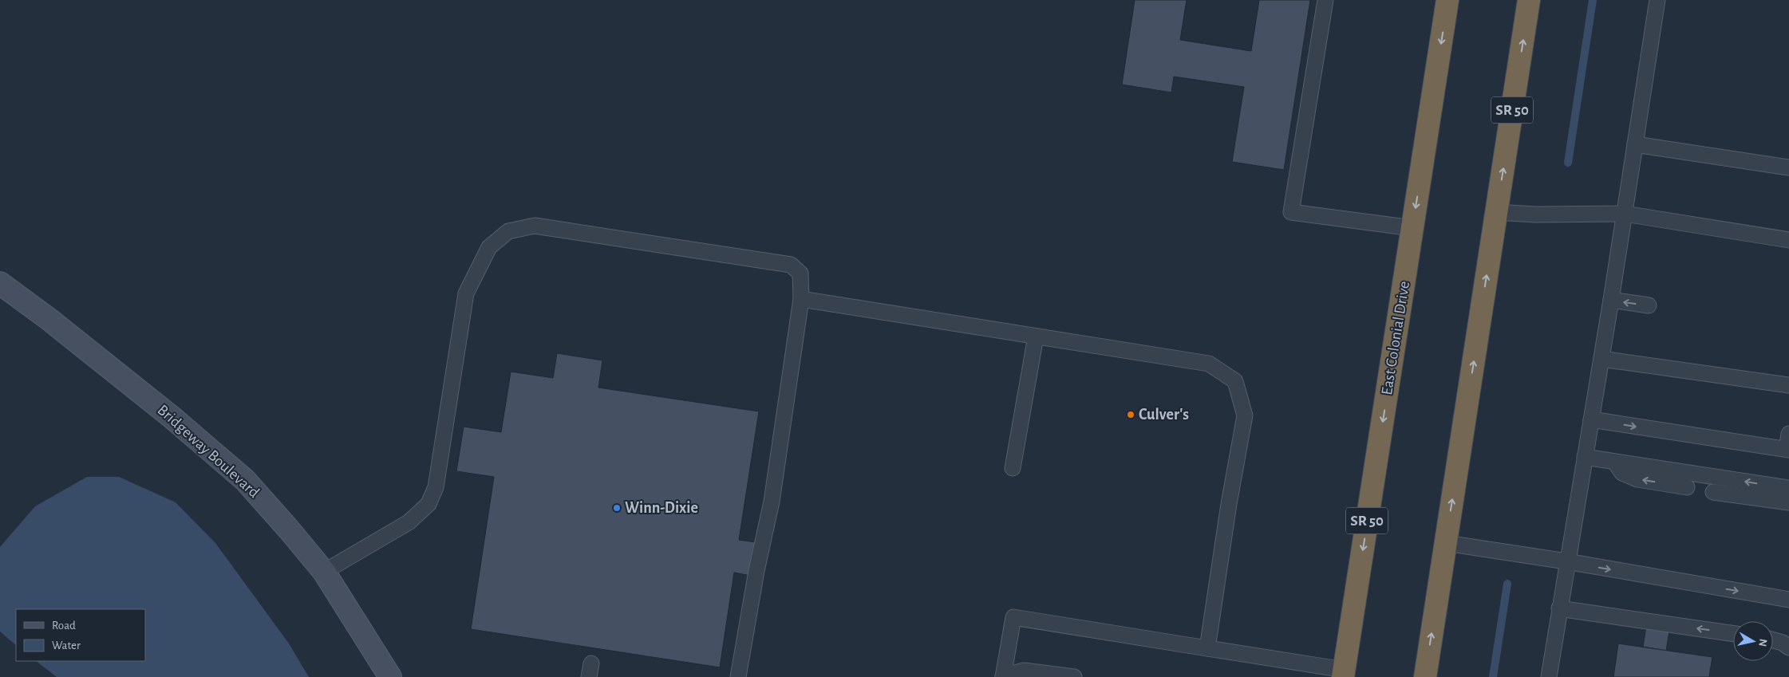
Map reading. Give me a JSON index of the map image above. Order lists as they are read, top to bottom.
{
  "streets": {
    "highway": ["SR 50", "East Colonial Drive"],
    "street": ["Bridgeway Boulevard"]
  },
  "places": ["Culver's", "Winn-Dixie"],
  "legend": ["Road", "Water"],
  "north": "right"
}
